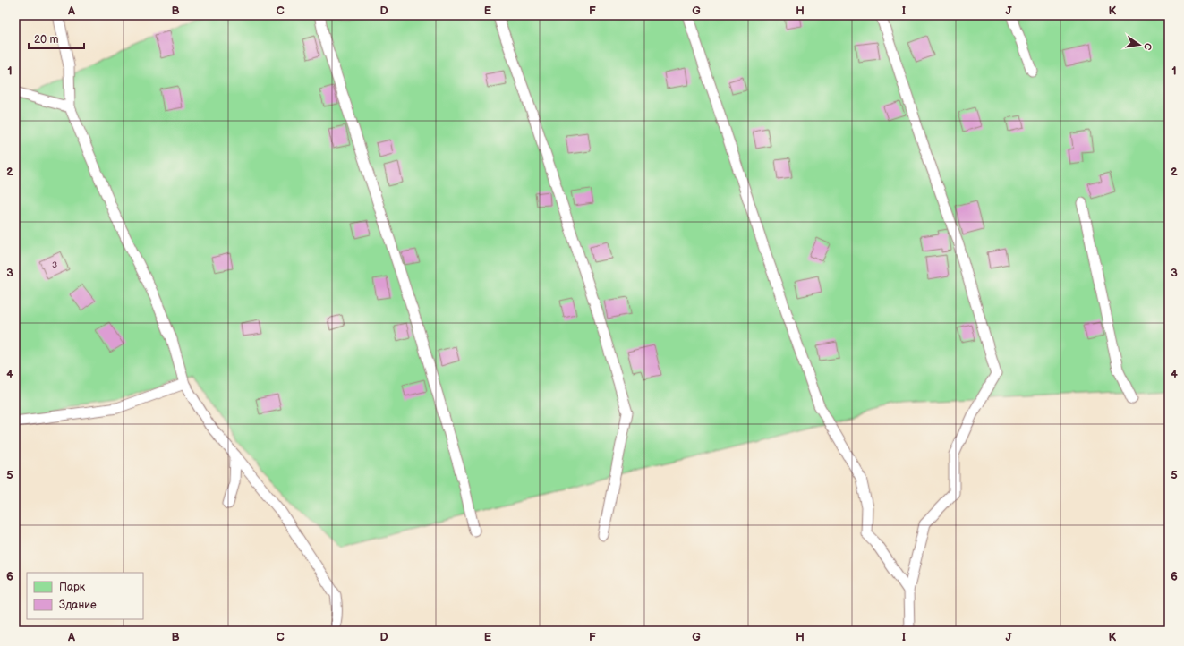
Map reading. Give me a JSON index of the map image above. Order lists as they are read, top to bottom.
{
  "house_numbers": ["3"],
  "legend": ["Парк", "Здание"],
  "scale_bar": "20 m",
  "north": "right",
  "grid": {
    "columns": [
      "A",
      "B",
      "C",
      "D",
      "E",
      "F",
      "G",
      "H",
      "I",
      "J",
      "K"
    ],
    "rows": [
      "1",
      "2",
      "3",
      "4",
      "5",
      "6"
    ]
  }
}
